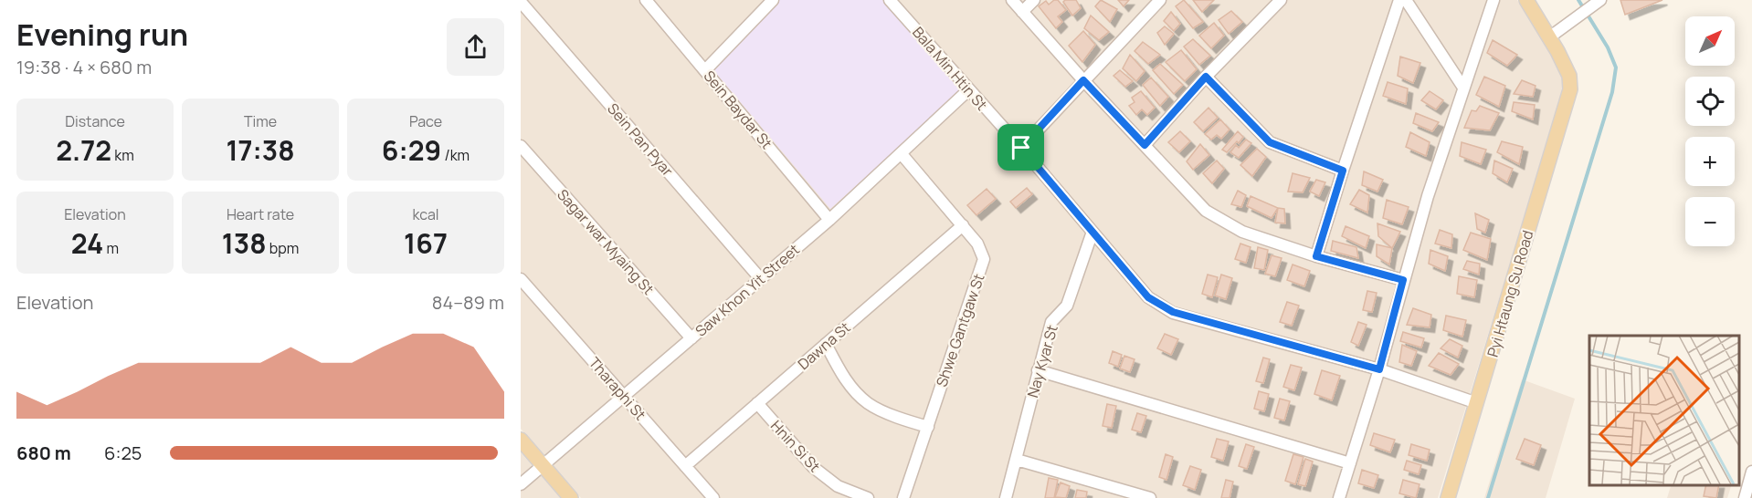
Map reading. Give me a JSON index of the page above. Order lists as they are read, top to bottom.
{
  "streets": {
    "main road": ["Pyi Htaung Su Road"],
    "street": [
      "Bala Min Htin St",
      "Sein Baydar St",
      "Sein Pan Pyar",
      "Sagar war Myaing St",
      "Saw Khon Yit Street",
      "Shwe Gantgaw St",
      "Dawna St",
      "Nay Kyar St",
      "Tharaphi St",
      "Hnin Si St"
    ]
  },
  "crossings": [
    ["Bala Min Htin St", "Saw Khon Yit Street"],
    ["Bala Min Htin St", "Pyi Htaung Su Road"],
    ["Bala Min Htin St", "Nay Kyar St"],
    ["Sein Baydar St", "Saw Khon Yit Street"],
    ["Sein Pan Pyar", "Saw Khon Yit Street"],
    ["Sagar war Myaing St", "Saw Khon Yit Street"],
    ["Saw Khon Yit Street", "Shwe Gantgaw St"],
    ["Saw Khon Yit Street", "Tharaphi St"],
    ["Shwe Gantgaw St", "Dawna St"],
    ["Dawna St", "Tharaphi St"],
    ["Dawna St", "Hnin Si St"]
  ],
  "north": "top right",
  "page": {
    "heading": ["Evening run", "19:38 · 4 × 680 m"],
    "map_buttons": ["+", "−"],
    "stats": [
      ["Distance", "2.72 km"],
      ["Time", "17:38"],
      ["Pace", "6:29 /km"],
      ["Elevation", "24 m"],
      ["Heart rate", "138 bpm"],
      ["kcal", "167"]
    ],
    "chart": ["Elevation", "84–89 m"],
    "list": [
      {
        "name": "680 m",
        "note": "6:25"
      }
    ]
  }
}
